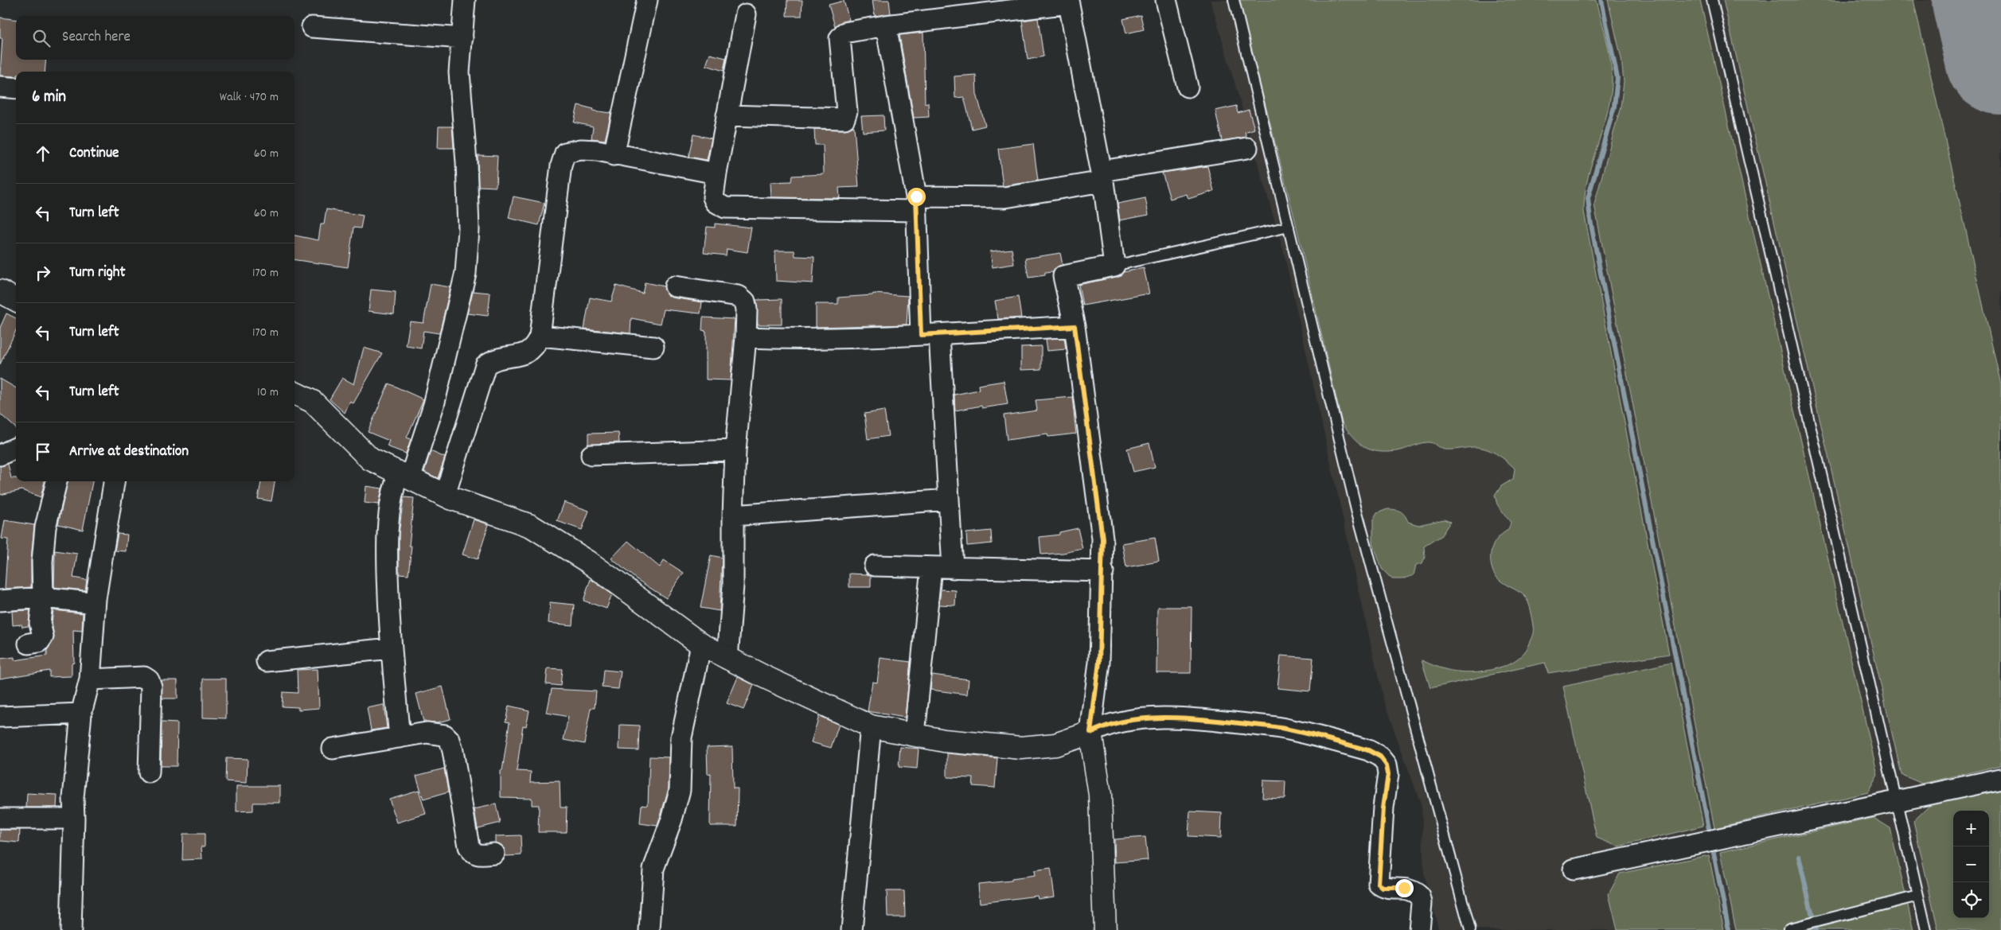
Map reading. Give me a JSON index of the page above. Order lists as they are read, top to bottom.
{
  "page": {
    "search": "Search here",
    "heading": ["6 min", "Walk · 470 m"],
    "list": [
      ["Continue", "60 m"],
      ["Turn left", "60 m"],
      ["Turn right", "170 m"],
      ["Turn left", "170 m"],
      ["Turn left", "10 m"],
      "Arrive at destination"
    ],
    "map_buttons": ["+", "−"]
  }
}
